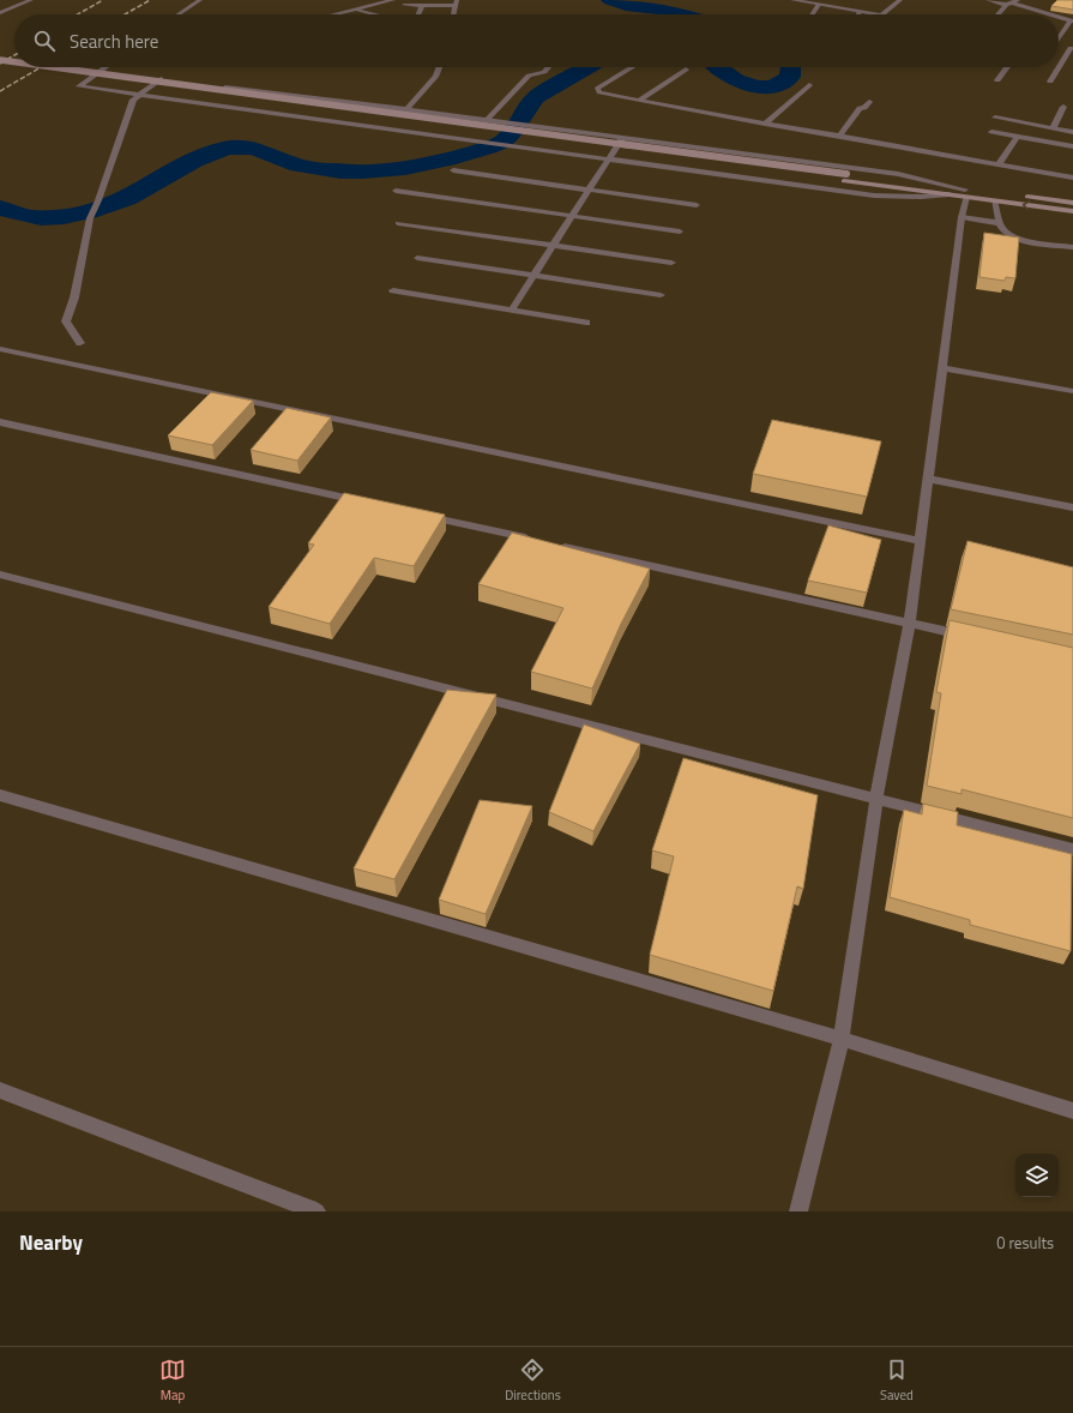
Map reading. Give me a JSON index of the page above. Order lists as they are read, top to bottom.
{
  "page": {
    "search": "Search here",
    "heading": ["Nearby", "0 results"],
    "nav": ["Map", "Directions", "Saved"]
  }
}
